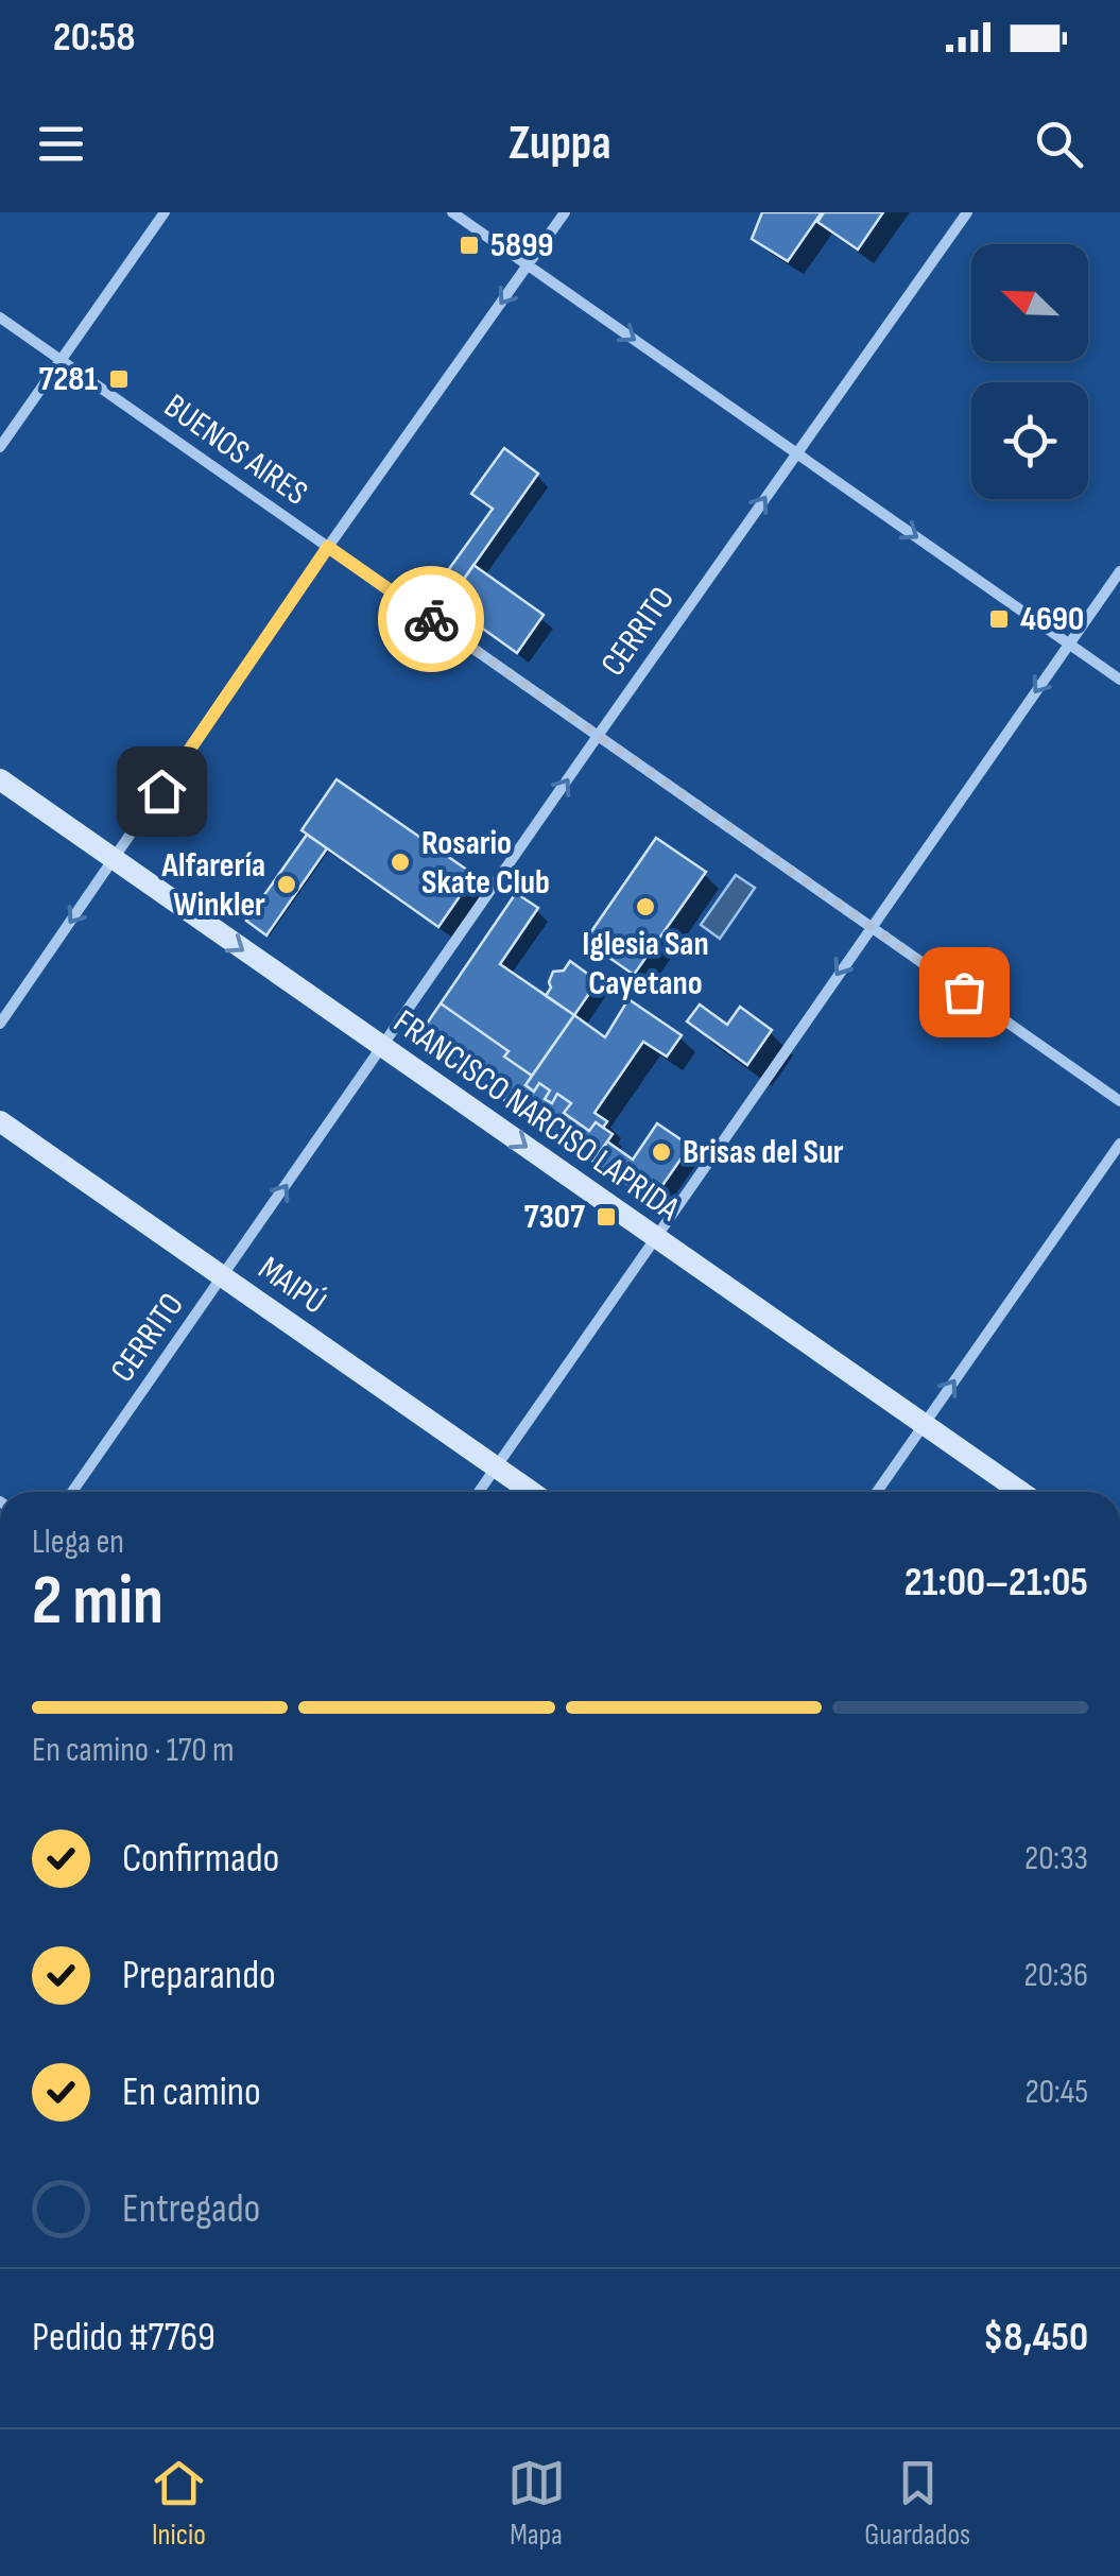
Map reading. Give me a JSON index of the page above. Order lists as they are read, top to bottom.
{
  "streets": {
    "main road": ["FRANCISCO NARCISO LAPRIDA", "MAIPÚ"],
    "street": ["BUENOS AIRES", "CERRITO"]
  },
  "crossings": [
    ["BUENOS AIRES", "CERRITO"],
    ["CERRITO", "FRANCISCO NARCISO LAPRIDA"],
    ["CERRITO", "MAIPÚ"]
  ],
  "one_way": ["CERRITO", "FRANCISCO NARCISO LAPRIDA"],
  "places": {
    "transit": [
      "5899",
      "7281",
      "4690",
      "7307"
    ],
    "other": [
      "Rosario Skate Club",
      "Alfarería Winkler",
      "Iglesia San Cayetano",
      "Brisas del Sur"
    ]
  },
  "north": "top left",
  "page": {
    "status": "20:58",
    "header": "Zuppa",
    "heading": ["2 min", "Llega en", "21:00–21:05"],
    "panel": ["Pedido #7769", "$8,450"],
    "bar": "En camino · 170 m",
    "list": [
      ["Confirmado", "20:33"],
      ["Preparando", "20:36"],
      ["En camino", "20:45"],
      "Entregado"
    ],
    "tabs": ["Inicio", "Mapa", "Guardados"]
  }
}
